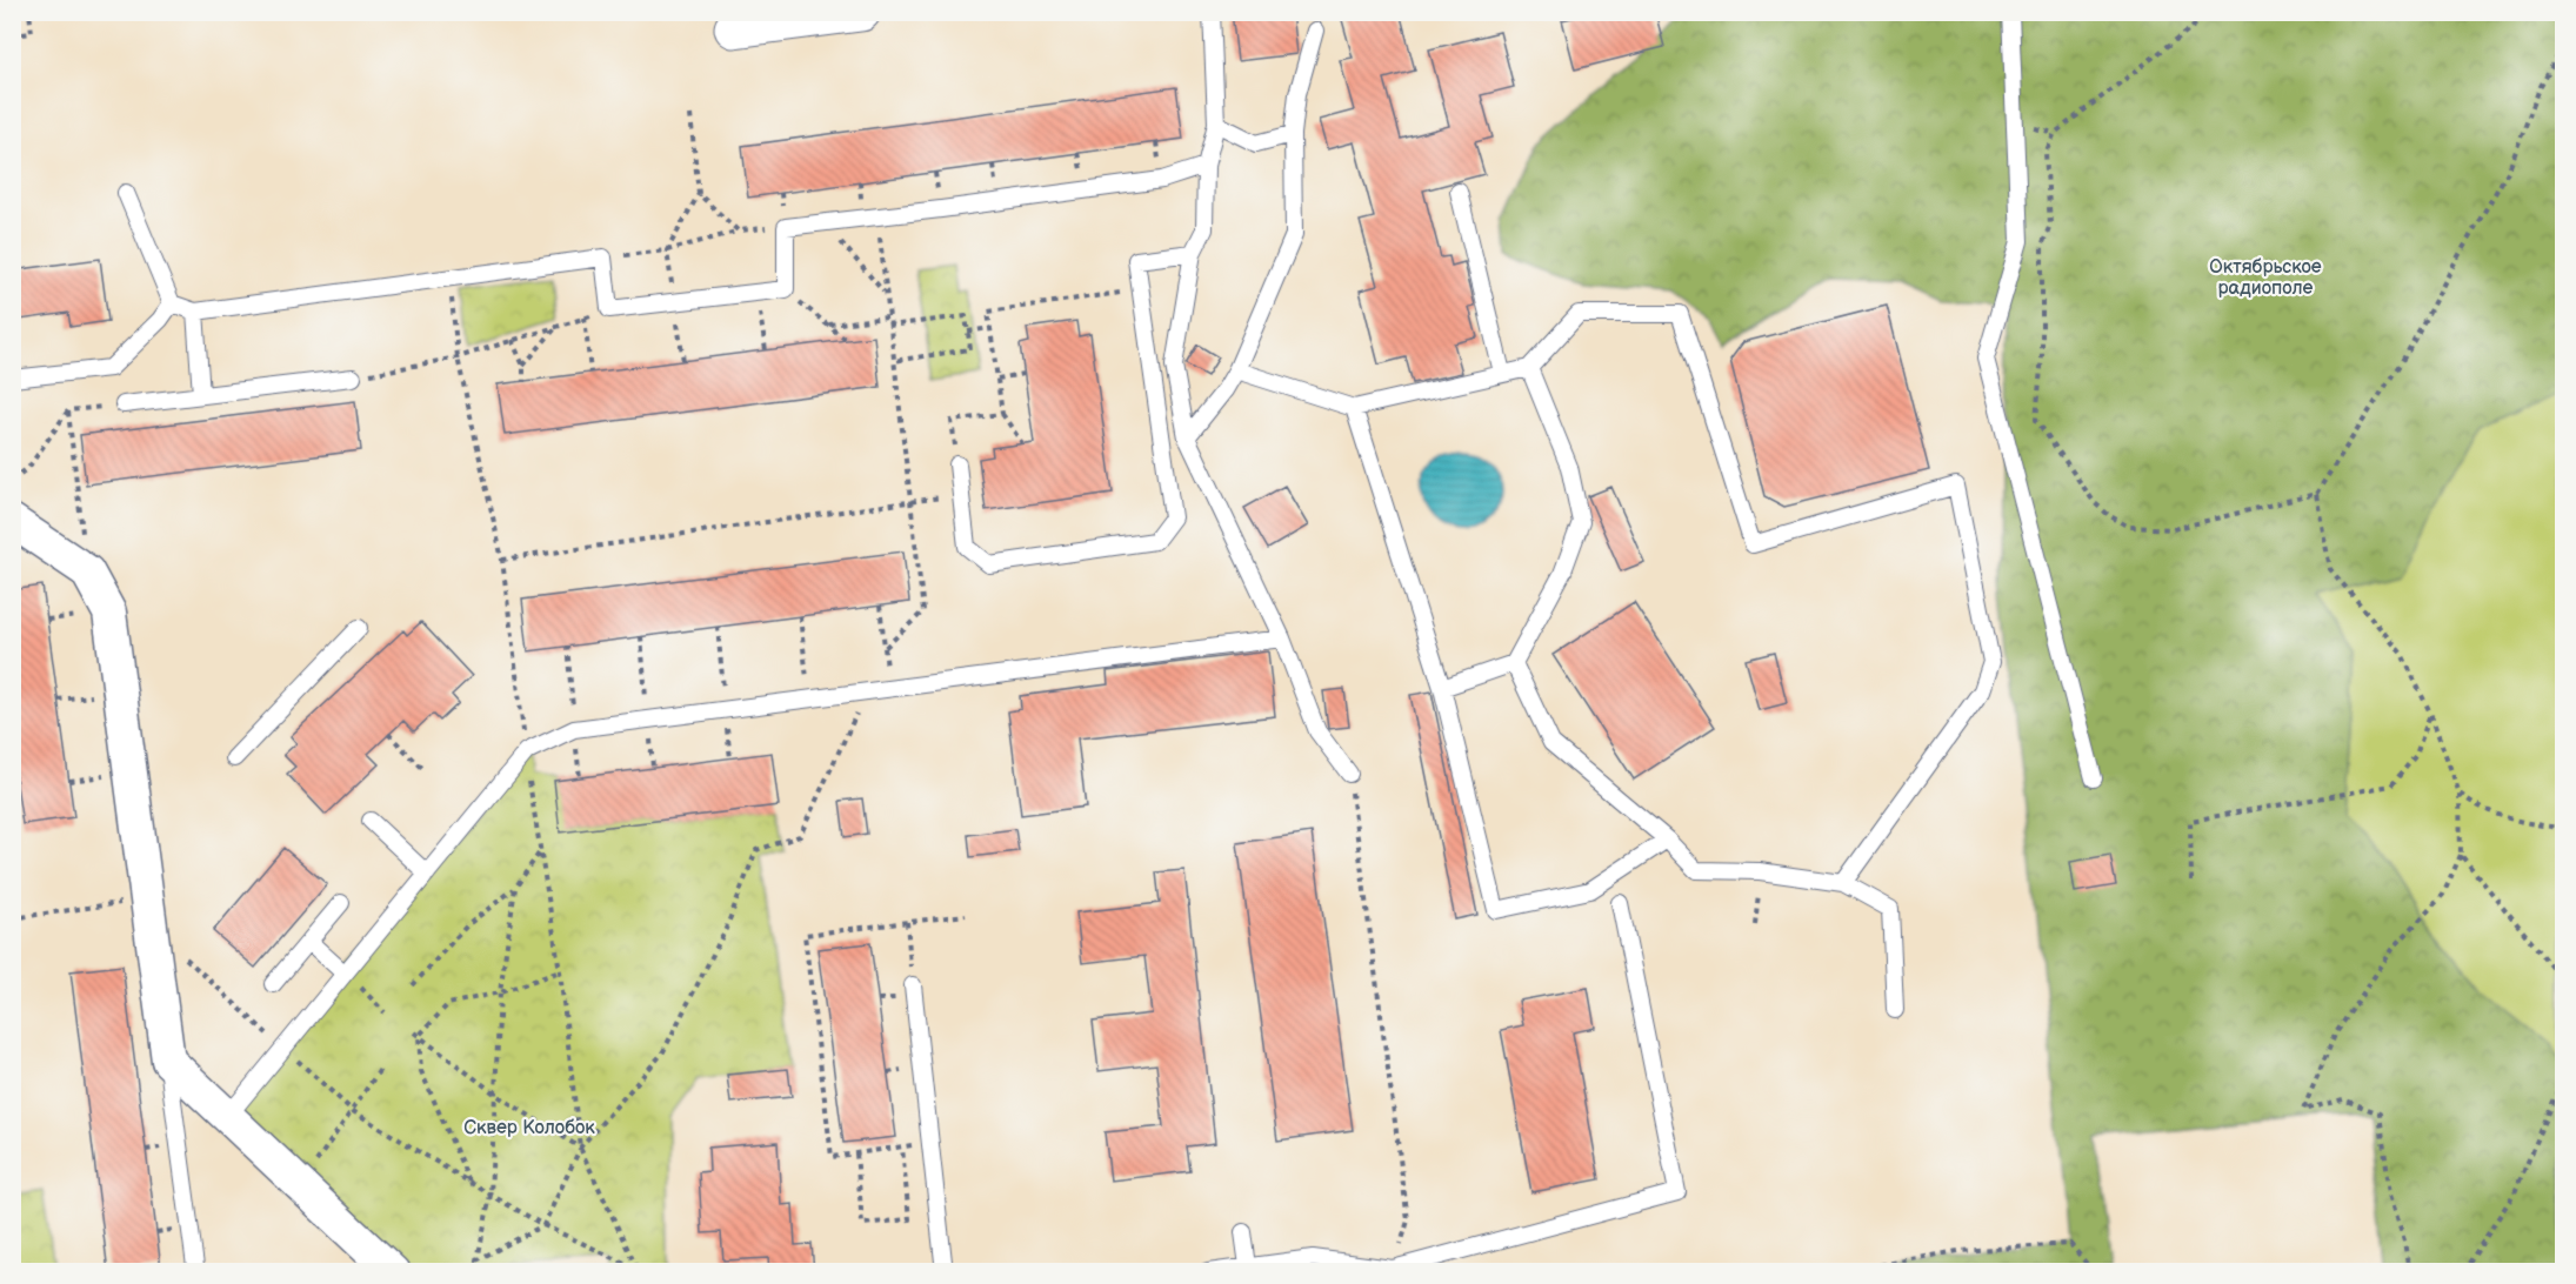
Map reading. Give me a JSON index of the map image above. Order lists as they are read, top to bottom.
{
  "parks": ["Октябрьское радиополе", "Сквер Колобок"]
}
